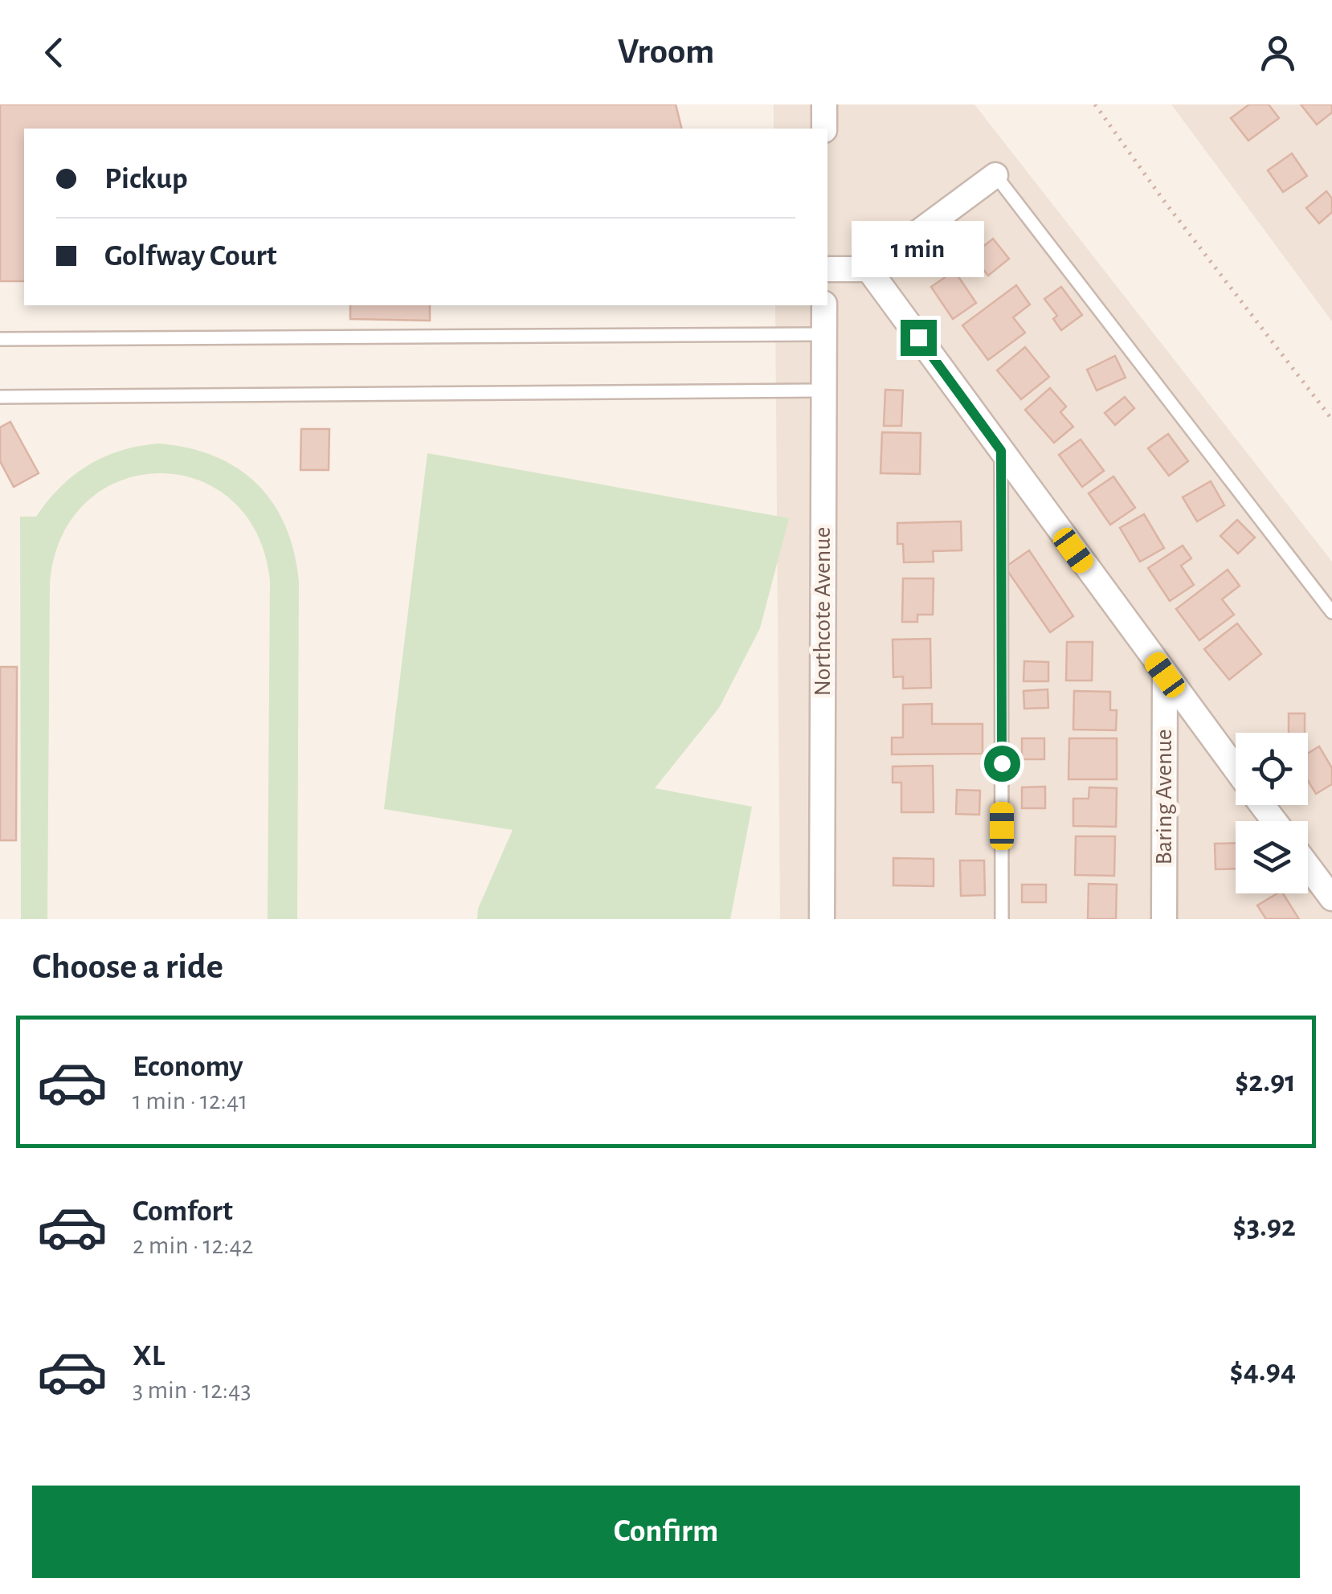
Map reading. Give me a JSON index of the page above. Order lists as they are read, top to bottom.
{
  "streets": {
    "street": ["Northcote Avenue", "Baring Avenue"]
  },
  "page": {
    "header": "Vroom",
    "banner": ["Pickup", "Golfway Court"],
    "bubble": "1 min",
    "heading": "Choose a ride",
    "list": [
      {
        "name": "Economy",
        "note": "1 min · 12:41",
        "value": "$2.91"
      },
      {
        "name": "Comfort",
        "note": "2 min · 12:42",
        "value": "$3.92"
      },
      {
        "name": "XL",
        "note": "3 min · 12:43",
        "value": "$4.94"
      }
    ],
    "buttons": "Confirm"
  }
}
